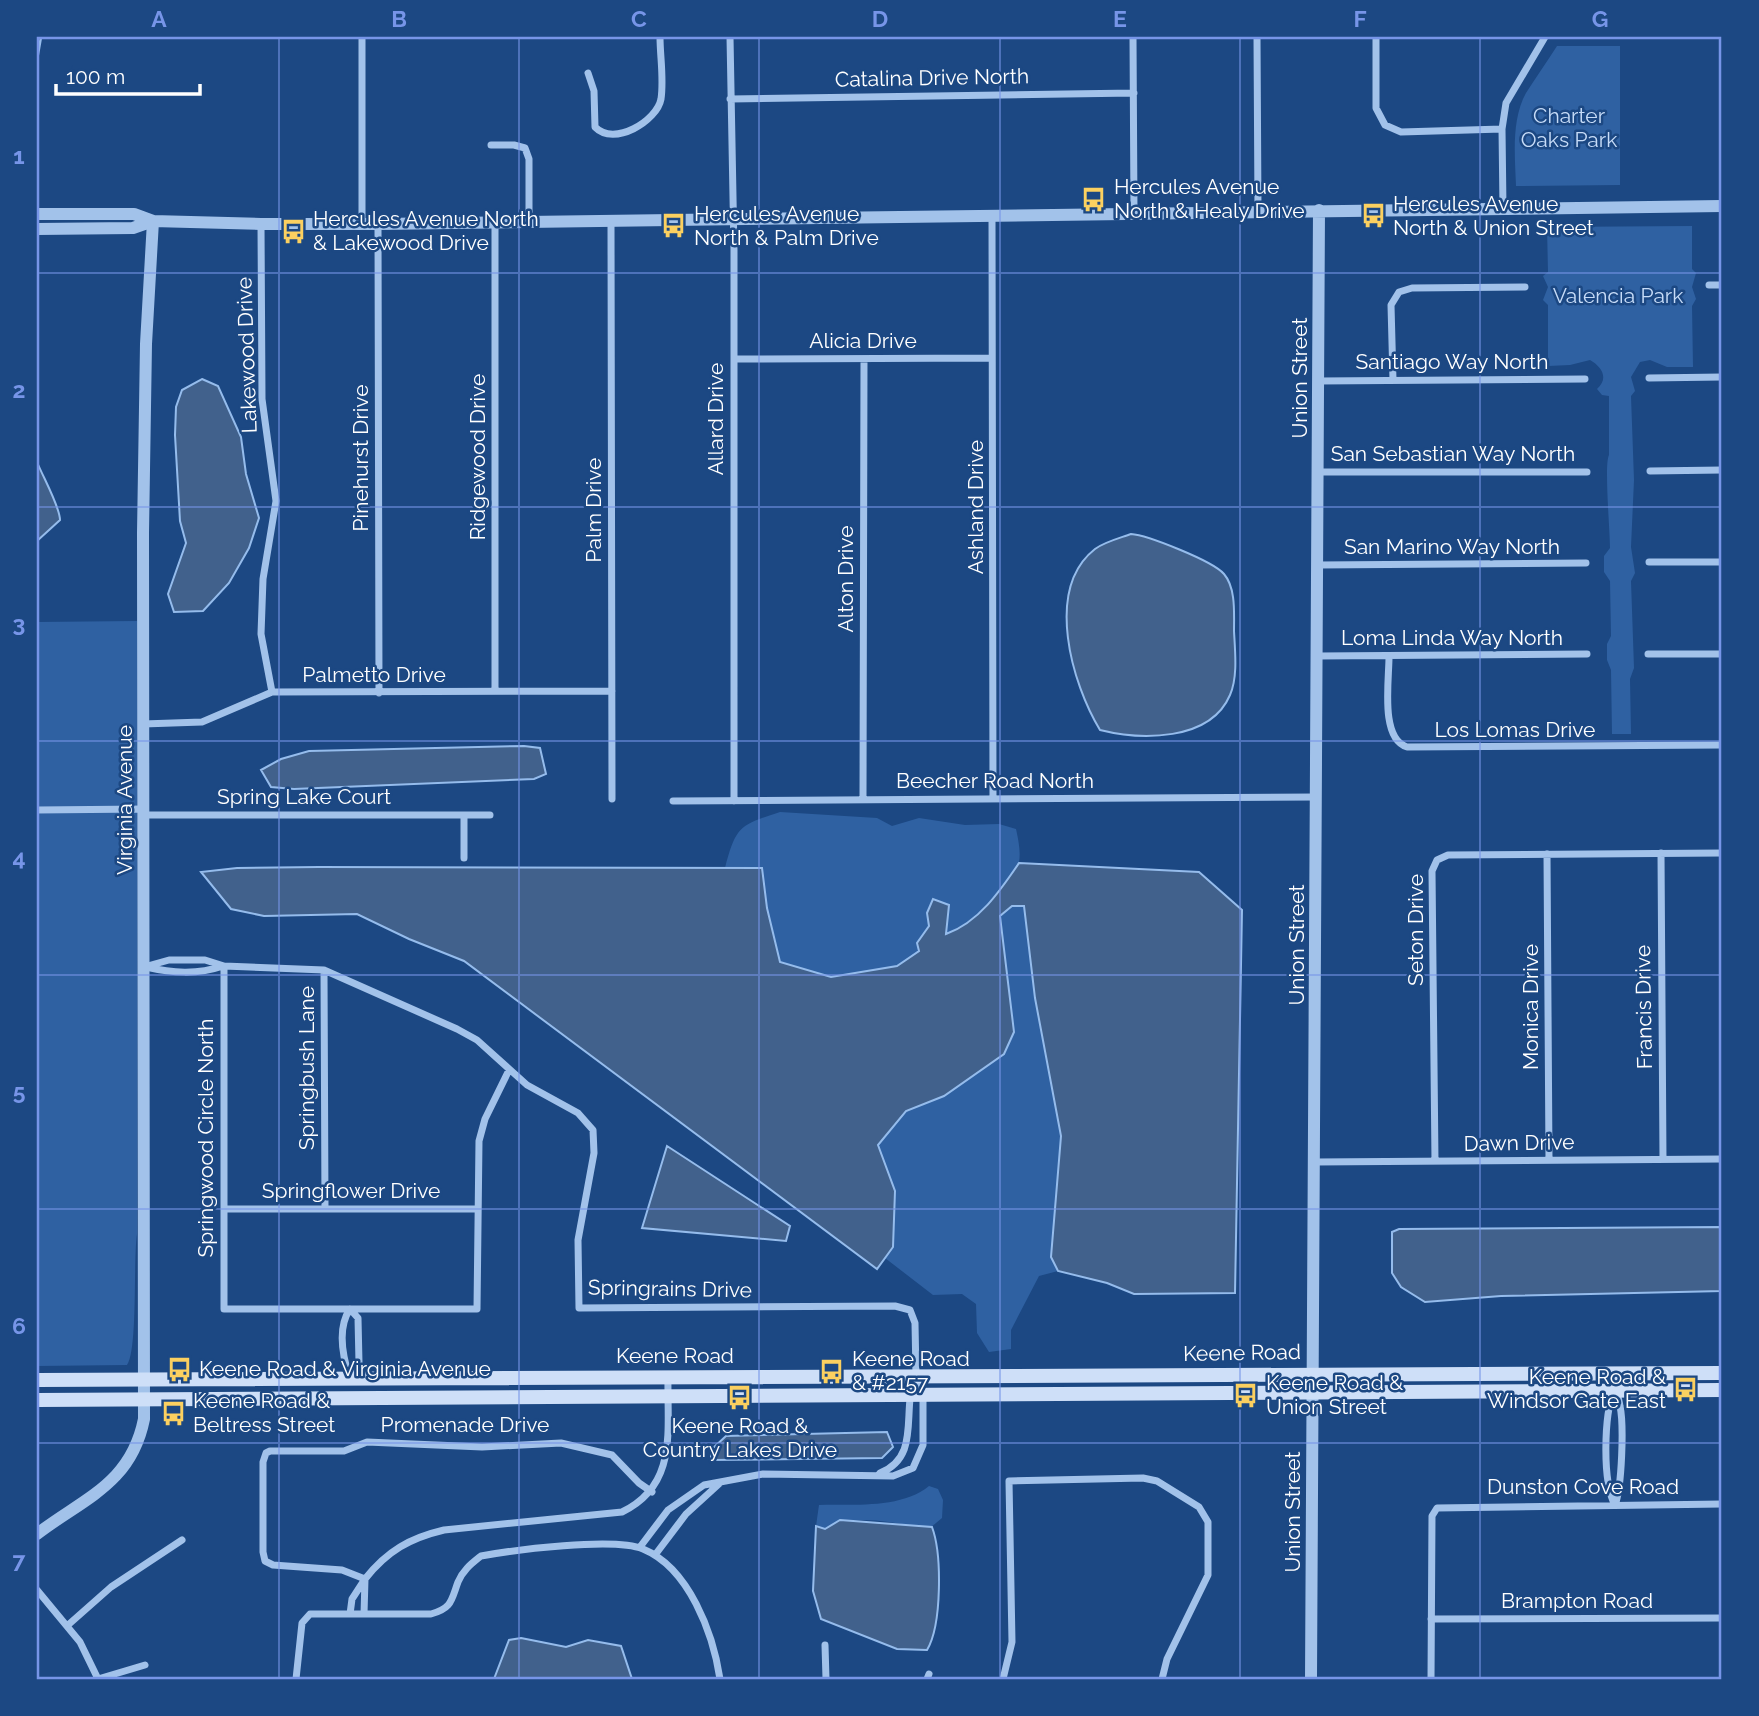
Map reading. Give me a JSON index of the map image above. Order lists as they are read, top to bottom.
{
  "streets": {
    "main road": ["Keene Road"],
    "street": [
      "Catalina Drive North",
      "Alicia Drive",
      "Lakewood Drive",
      "Santiago Way North",
      "Union Street",
      "Allard Drive",
      "San Sebastian Way North",
      "Ridgewood Drive",
      "Pinehurst Drive",
      "Ashland Drive",
      "Palm Drive",
      "San Marino Way North",
      "Alton Drive",
      "Loma Linda Way North",
      "Palmetto Drive",
      "Los Lomas Drive",
      "Beecher Road North",
      "Spring Lake Court",
      "Virginia Avenue",
      "Seton Drive",
      "Monica Drive",
      "Francis Drive",
      "Springbush Lane",
      "Springwood Circle North",
      "Dawn Drive",
      "Springflower Drive",
      "Springrains Drive",
      "Promenade Drive",
      "Dunston Cove Road",
      "Brampton Road"
    ]
  },
  "crossings": [
    ["Catalina Drive North", "Allard Drive"],
    ["Alicia Drive", "Allard Drive"],
    ["Alicia Drive", "Ashland Drive"],
    ["Alicia Drive", "Alton Drive"],
    ["Lakewood Drive", "Palmetto Drive"],
    ["Santiago Way North", "Union Street"],
    ["Union Street", "San Sebastian Way North"],
    ["Union Street", "San Marino Way North"],
    ["Union Street", "Loma Linda Way North"],
    ["Union Street", "Beecher Road North"],
    ["Union Street", "Dawn Drive"],
    ["Union Street", "Keene Road"],
    ["Allard Drive", "Beecher Road North"],
    ["Ridgewood Drive", "Palmetto Drive"],
    ["Pinehurst Drive", "Palmetto Drive"],
    ["Ashland Drive", "Beecher Road North"],
    ["Palm Drive", "Palmetto Drive"],
    ["Alton Drive", "Beecher Road North"],
    ["Loma Linda Way North", "Los Lomas Drive"],
    ["Palmetto Drive", "Virginia Avenue"],
    ["Spring Lake Court", "Virginia Avenue"],
    ["Virginia Avenue", "Springrains Drive"],
    ["Virginia Avenue", "Keene Road"],
    ["Seton Drive", "Monica Drive"],
    ["Seton Drive", "Francis Drive"],
    ["Seton Drive", "Dawn Drive"],
    ["Monica Drive", "Dawn Drive"],
    ["Francis Drive", "Dawn Drive"],
    ["Springbush Lane", "Springflower Drive"],
    ["Springbush Lane", "Springrains Drive"],
    ["Springwood Circle North", "Springflower Drive"],
    ["Springwood Circle North", "Springrains Drive"],
    ["Springrains Drive", "Keene Road"],
    ["Dunston Cove Road", "Brampton Road"]
  ],
  "parks": ["Charter Oaks Park", "Valencia Park"],
  "places": {
    "bus stop": [
      "Hercules Avenue North & Healy Drive",
      "Hercules Avenue North & Union Street",
      "Hercules Avenue North & Palm Drive",
      "Hercules Avenue North & Lakewood Drive",
      "Keene Road & Virginia Avenue",
      "Keene Road & #2157",
      "Keene Road & Windsor Gate East",
      "Keene Road & Union Street",
      "Keene Road & Country Lakes Drive",
      "Keene Road & Beltress Street"
    ]
  },
  "scale_bar": "100 m",
  "grid": {
    "columns": [
      "A",
      "B",
      "C",
      "D",
      "E",
      "F",
      "G"
    ],
    "rows": [
      "1",
      "2",
      "3",
      "4",
      "5",
      "6",
      "7"
    ]
  }
}
